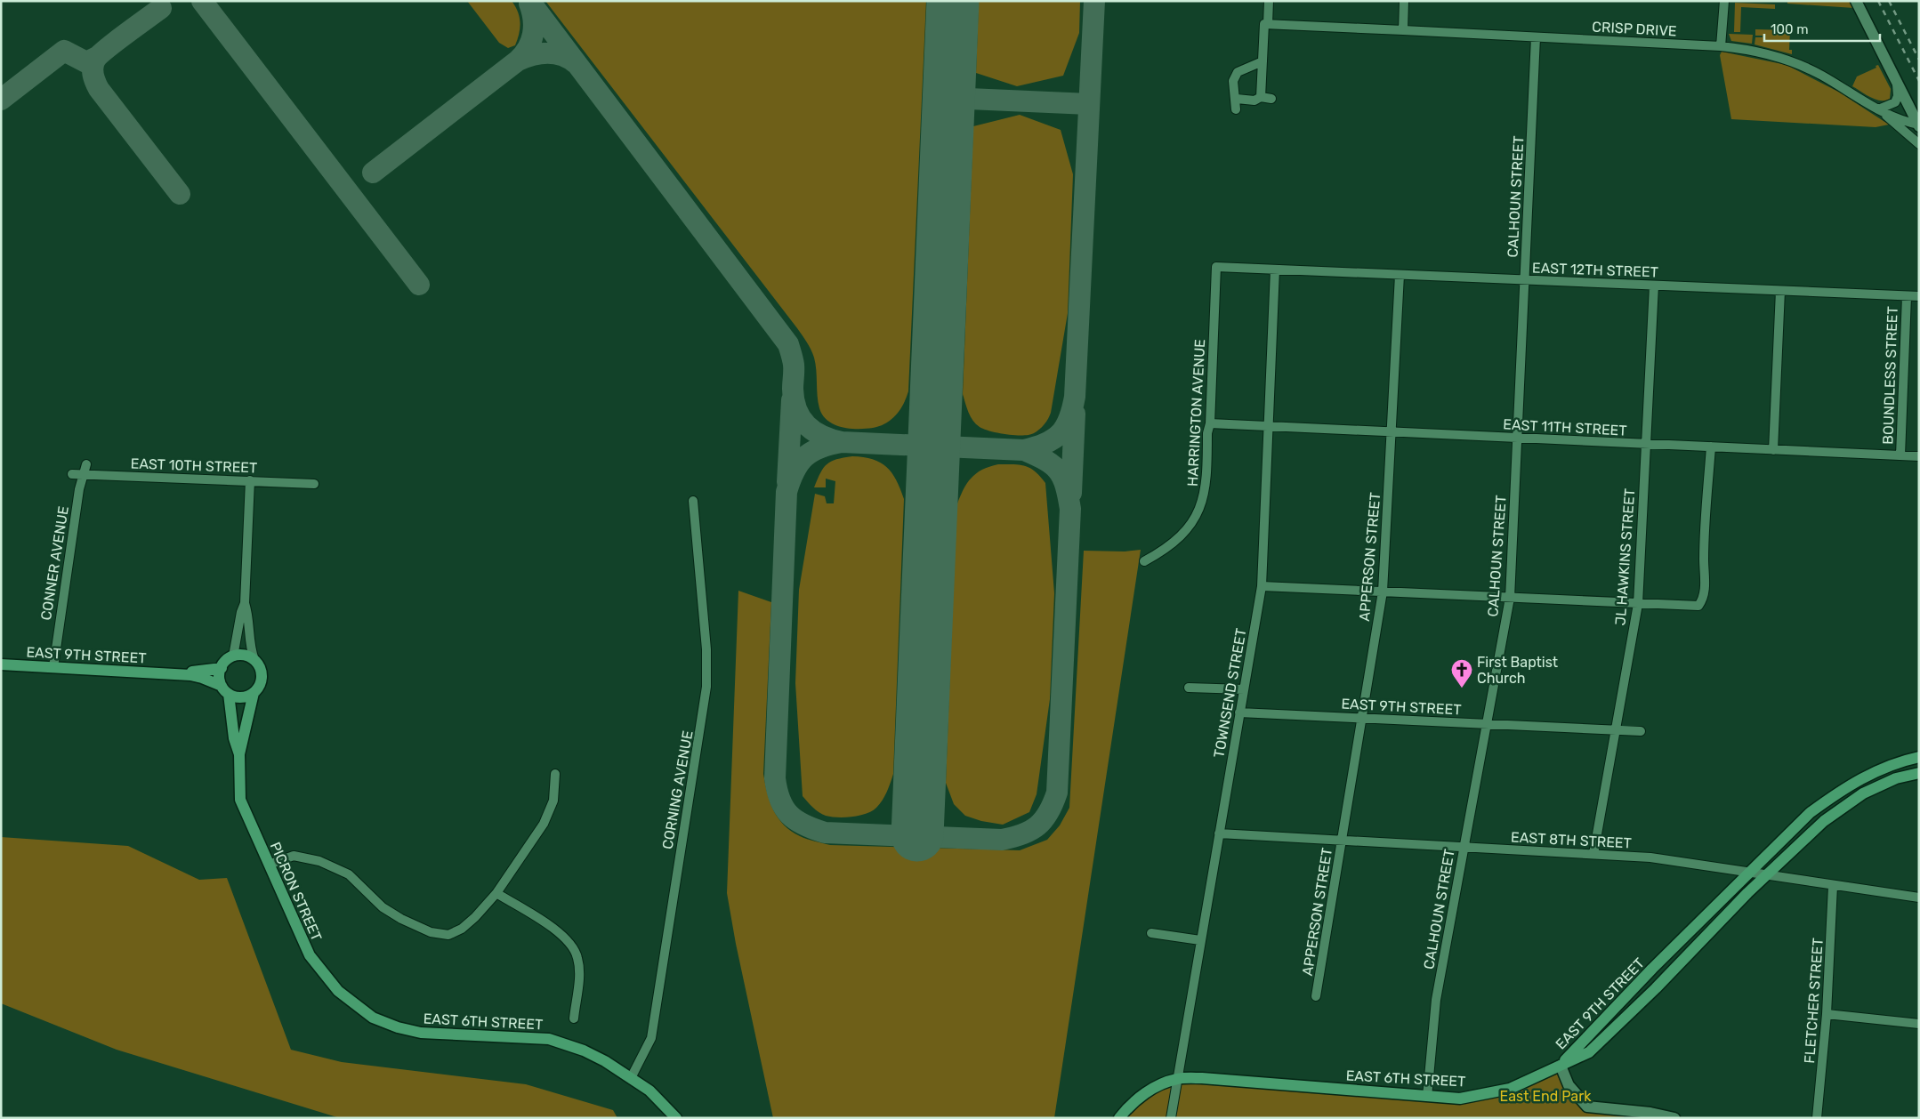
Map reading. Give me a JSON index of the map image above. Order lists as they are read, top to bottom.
{
  "streets": {
    "main road": ["EAST 9TH STREET", "PICRON STREET", "EAST 6TH STREET"],
    "street": [
      "CRISP DRIVE",
      "CALHOUN STREET",
      "EAST 12TH STREET",
      "BOUNDLESS STREET",
      "HARRINGTON AVENUE",
      "EAST 11TH STREET",
      "EAST 10TH STREET",
      "APPERSON STREET",
      "JL HAWKINS STREET",
      "CONNER AVENUE",
      "TOWNSEND STREET",
      "CORNING AVENUE",
      "EAST 8TH STREET",
      "FLETCHER STREET"
    ]
  },
  "crossings": [
    ["CRISP DRIVE", "CALHOUN STREET"],
    ["CALHOUN STREET", "EAST 12TH STREET"],
    ["CALHOUN STREET", "EAST 11TH STREET"],
    ["CALHOUN STREET", "EAST 9TH STREET"],
    ["CALHOUN STREET", "EAST 8TH STREET"],
    ["CALHOUN STREET", "EAST 6TH STREET"],
    ["EAST 12TH STREET", "BOUNDLESS STREET"],
    ["EAST 12TH STREET", "HARRINGTON AVENUE"],
    ["EAST 12TH STREET", "APPERSON STREET"],
    ["EAST 12TH STREET", "JL HAWKINS STREET"],
    ["EAST 12TH STREET", "TOWNSEND STREET"],
    ["BOUNDLESS STREET", "EAST 11TH STREET"],
    ["HARRINGTON AVENUE", "EAST 11TH STREET"],
    ["EAST 11TH STREET", "APPERSON STREET"],
    ["EAST 11TH STREET", "JL HAWKINS STREET"],
    ["EAST 11TH STREET", "TOWNSEND STREET"],
    ["EAST 10TH STREET", "CONNER AVENUE"],
    ["APPERSON STREET", "EAST 9TH STREET"],
    ["APPERSON STREET", "EAST 8TH STREET"],
    ["JL HAWKINS STREET", "EAST 9TH STREET"],
    ["JL HAWKINS STREET", "EAST 8TH STREET"],
    ["CONNER AVENUE", "EAST 9TH STREET"],
    ["EAST 9TH STREET", "TOWNSEND STREET"],
    ["EAST 9TH STREET", "EAST 8TH STREET"],
    ["EAST 9TH STREET", "EAST 6TH STREET"],
    ["TOWNSEND STREET", "EAST 8TH STREET"],
    ["TOWNSEND STREET", "EAST 6TH STREET"],
    ["CORNING AVENUE", "EAST 6TH STREET"],
    ["EAST 8TH STREET", "FLETCHER STREET"],
    ["PICRON STREET", "EAST 6TH STREET"]
  ],
  "parks": ["East End Park"],
  "places": {
    "church": ["First Baptist Church"]
  },
  "scale_bar": "100 m"
}
